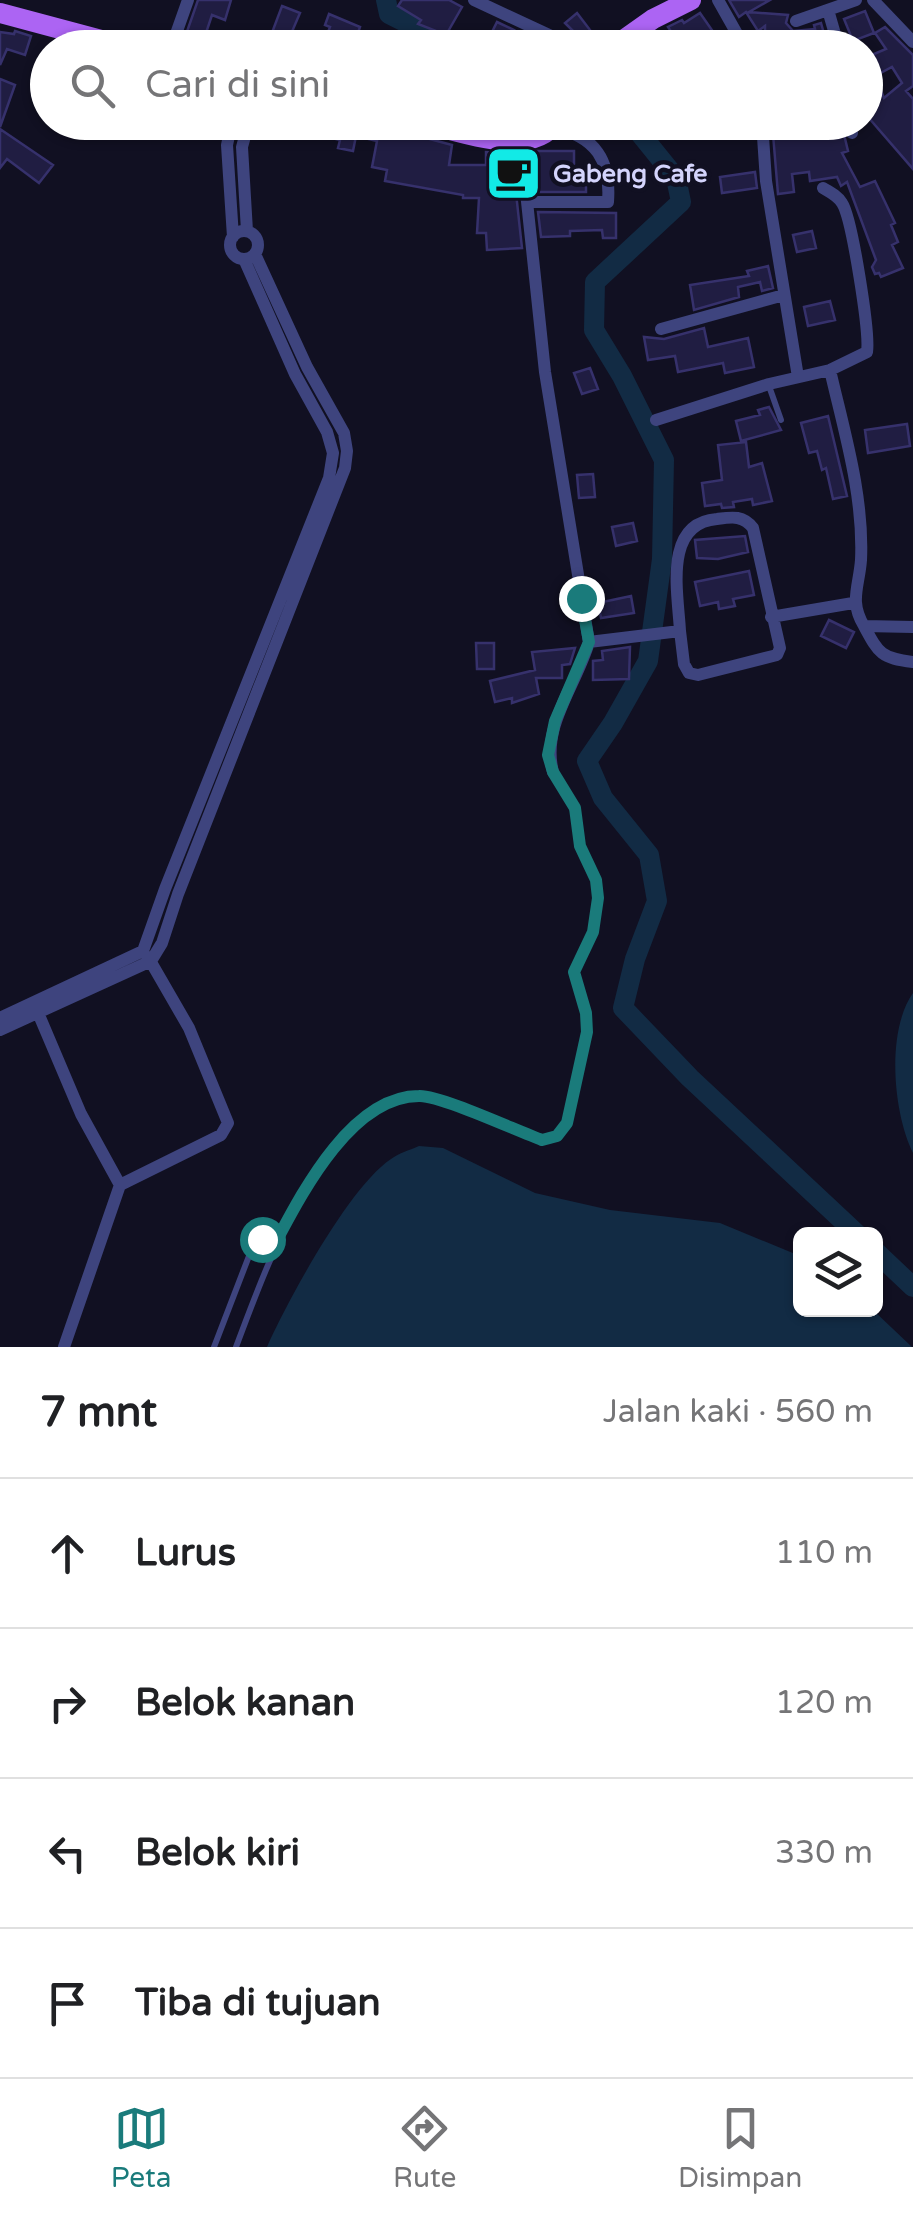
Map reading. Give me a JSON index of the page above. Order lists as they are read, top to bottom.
{
  "places": {
    "cafe": ["Gabeng Cafe"]
  },
  "page": {
    "search": "Cari di sini",
    "heading": ["7 mnt", "Jalan kaki · 560 m"],
    "list": [
      ["Lurus", "110 m"],
      ["Belok kanan", "120 m"],
      ["Belok kiri", "330 m"],
      "Tiba di tujuan"
    ],
    "nav": ["Peta", "Rute", "Disimpan"]
  }
}
